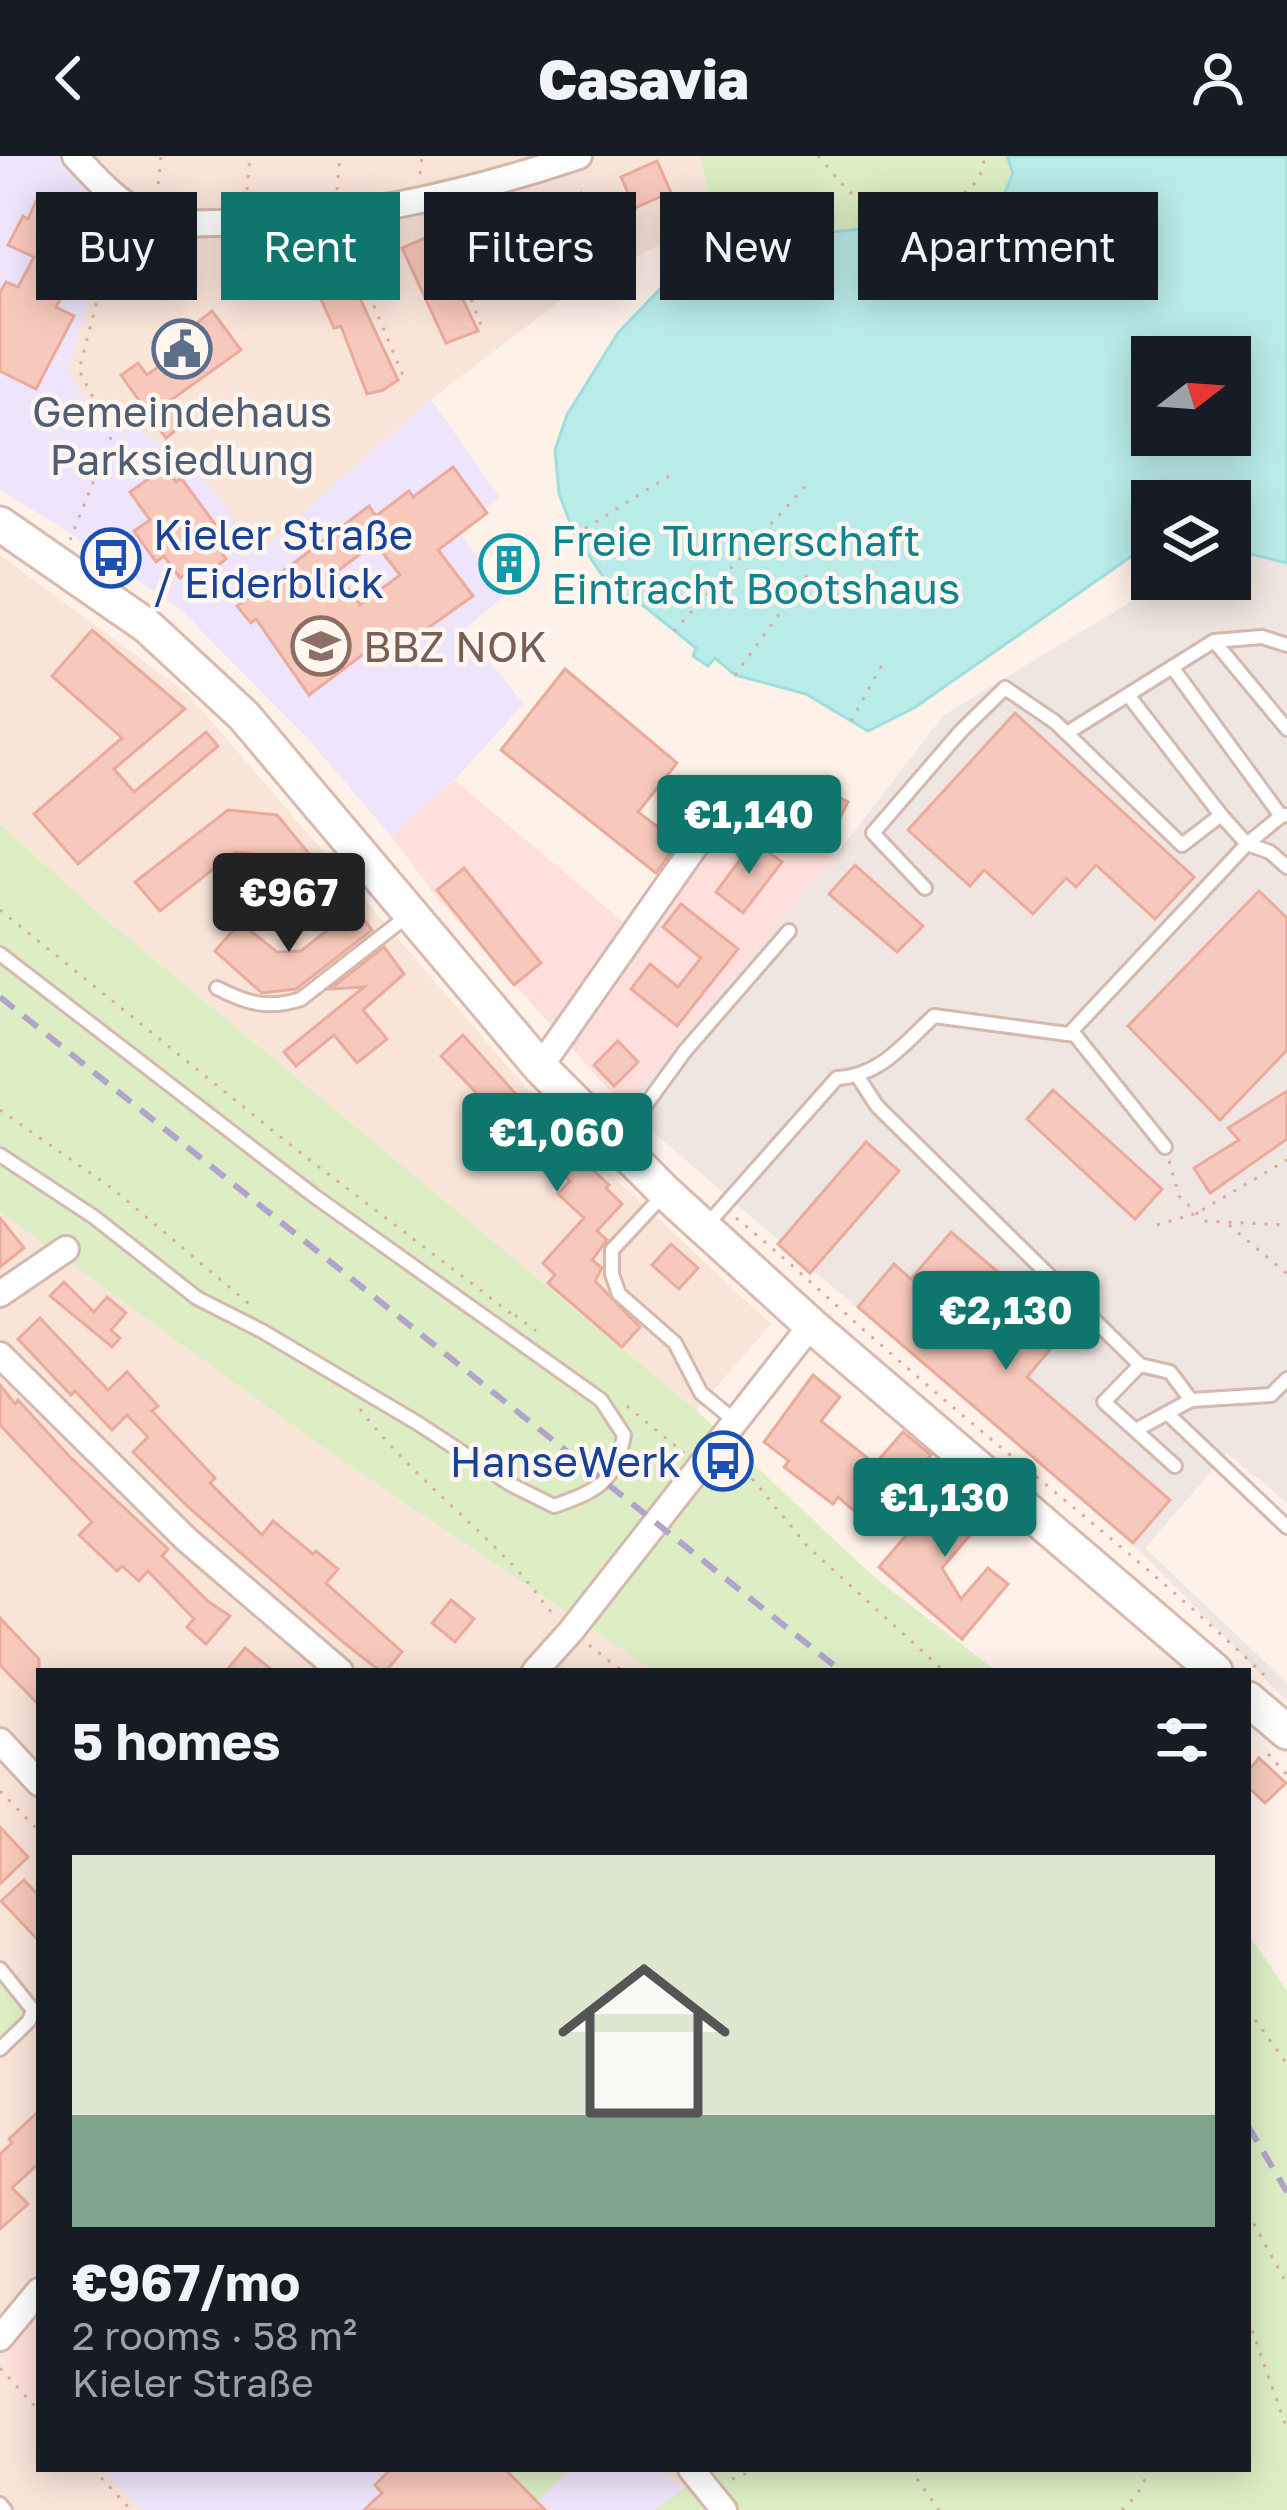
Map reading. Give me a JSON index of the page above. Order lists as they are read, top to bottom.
{
  "places": {
    "public building": ["Gemeindehaus Parksiedlung"],
    "bus stop": ["Kieler Straße / Eiderblick", "HanseWerk"],
    "building": ["Freie Turnerschaft Eintracht Bootshaus"],
    "school or university": ["BBZ NOK"]
  },
  "north": "right",
  "page": {
    "header": "Casavia",
    "chip": [
      "Buy",
      "Rent",
      "Filters",
      "New",
      "Apartment"
    ],
    "price": [
      "€1,140",
      "€967",
      "€1,060",
      "€2,130",
      "€1,130"
    ],
    "heading": "5 homes",
    "list": [
      {
        "name": "€967/mo",
        "note": "2 rooms · 58 m² · Kieler Straße"
      }
    ]
  }
}
